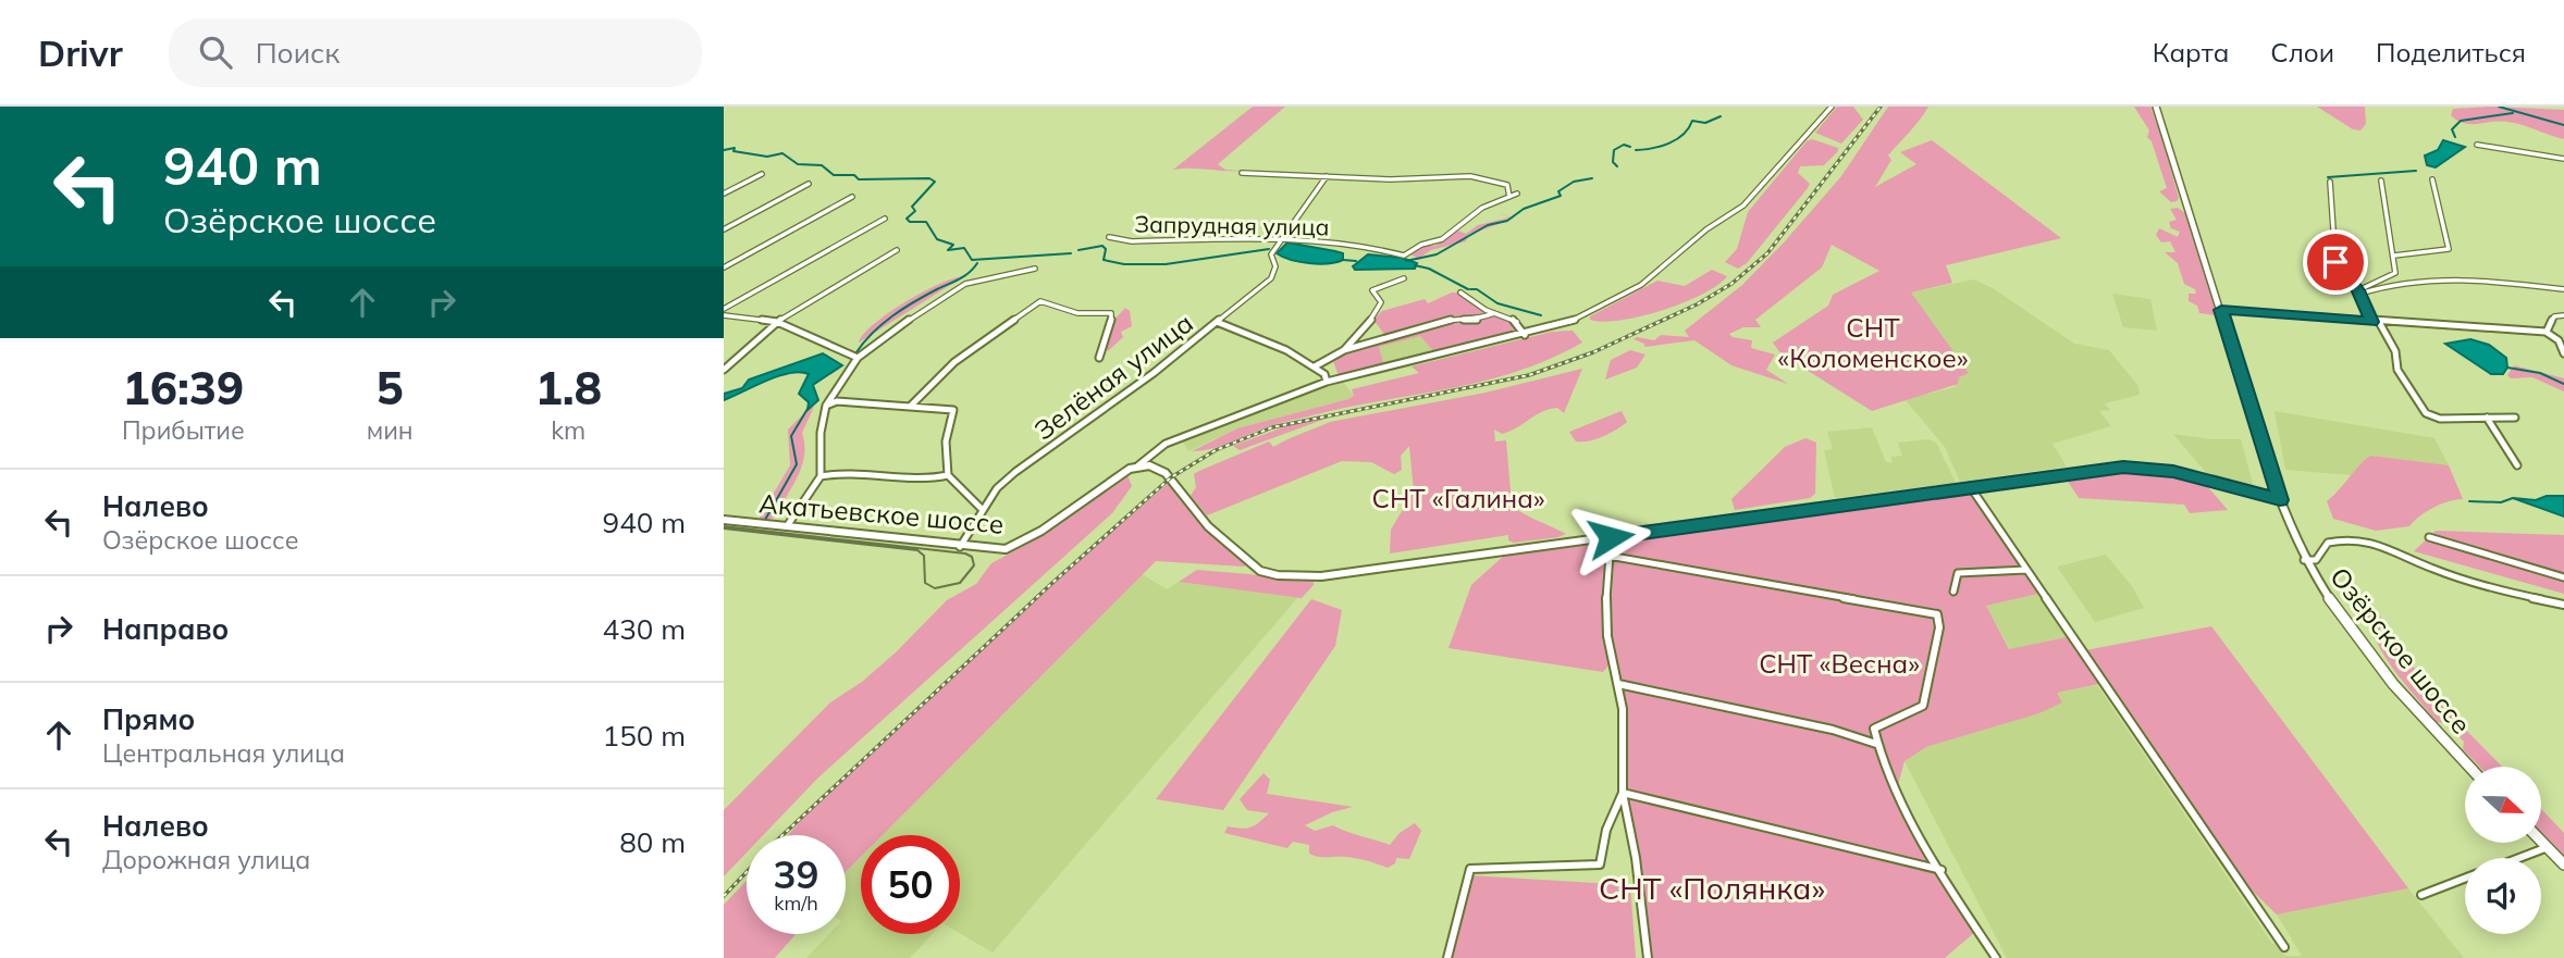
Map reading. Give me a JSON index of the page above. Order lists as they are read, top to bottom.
{
  "streets": {
    "main road": ["Акатьевское шоссе", "Озёрское шоссе"],
    "street": ["Запрудная улица", "Зелёная улица"]
  },
  "crossings": [
    ["Запрудная улица", "Зелёная улица"],
    ["Зелёная улица", "Акатьевское шоссе"]
  ],
  "parks": [
    "СНТ «Коломенское»",
    "СНТ «Галина»",
    "СНТ «Весна»",
    "СНТ «Полянка»"
  ],
  "north": "right",
  "page": {
    "header": "Drivr",
    "search": "Поиск",
    "nav": ["Карта", "Слои", "Поделиться"],
    "turn": ["940 m", "Озёрское шоссе"],
    "eta": [
      "16:39",
      "Прибытие",
      "5",
      "мин",
      "1.8",
      "km"
    ],
    "list": [
      {
        "name": "Налево",
        "note": "Озёрское шоссе",
        "value": "940 m"
      },
      {
        "name": "Направо",
        "value": "430 m"
      },
      {
        "name": "Прямо",
        "note": "Центральная улица",
        "value": "150 m"
      },
      {
        "name": "Налево",
        "note": "Дорожная улица",
        "value": "80 m"
      }
    ],
    "speed": "39 km/h",
    "limit": "50"
  }
}
